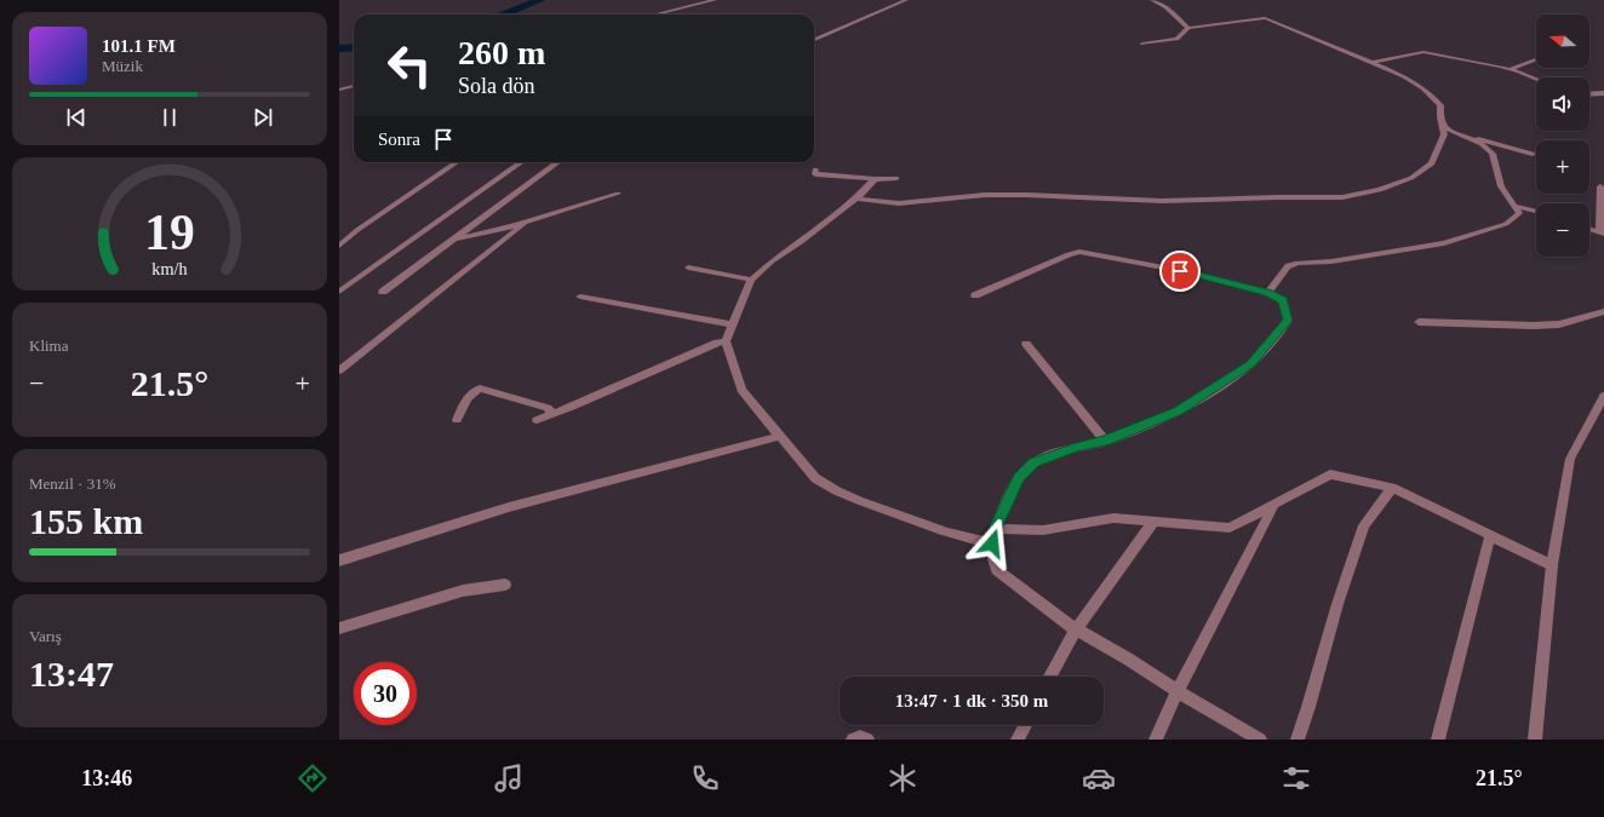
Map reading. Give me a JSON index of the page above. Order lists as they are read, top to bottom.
{
  "north": "left",
  "page": {
    "map_buttons": ["+", "−"],
    "turn": ["260 m", "Sola dön"],
    "song": ["101.1 FM", "Müzik"],
    "then": "Sonra",
    "tile": [
      "Klima",
      ["Menzil · 31%", "155 km"],
      ["Varış", "13:47"]
    ],
    "heat": ["−", "21.5°", "+"],
    "limit": "30",
    "trip": "13:47 · 1 dk · 350 m",
    "tabs": ["13:46", "21.5°"],
    "gauge": ["19", "km/h"]
  }
}
